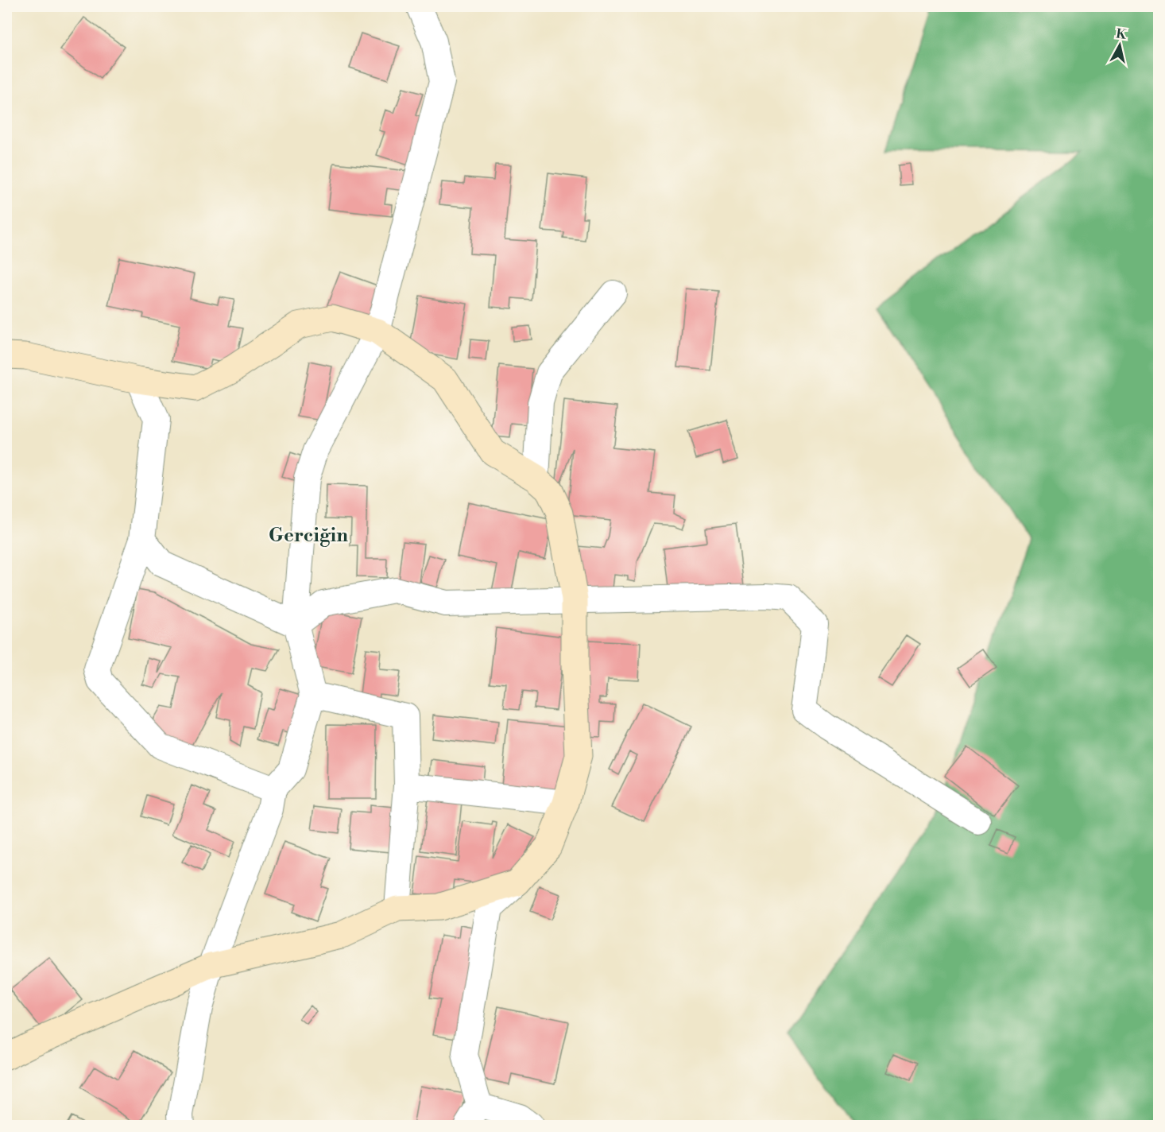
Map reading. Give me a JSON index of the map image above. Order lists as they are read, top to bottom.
{
  "districts": ["Gerciğin"],
  "north": "top"
}
